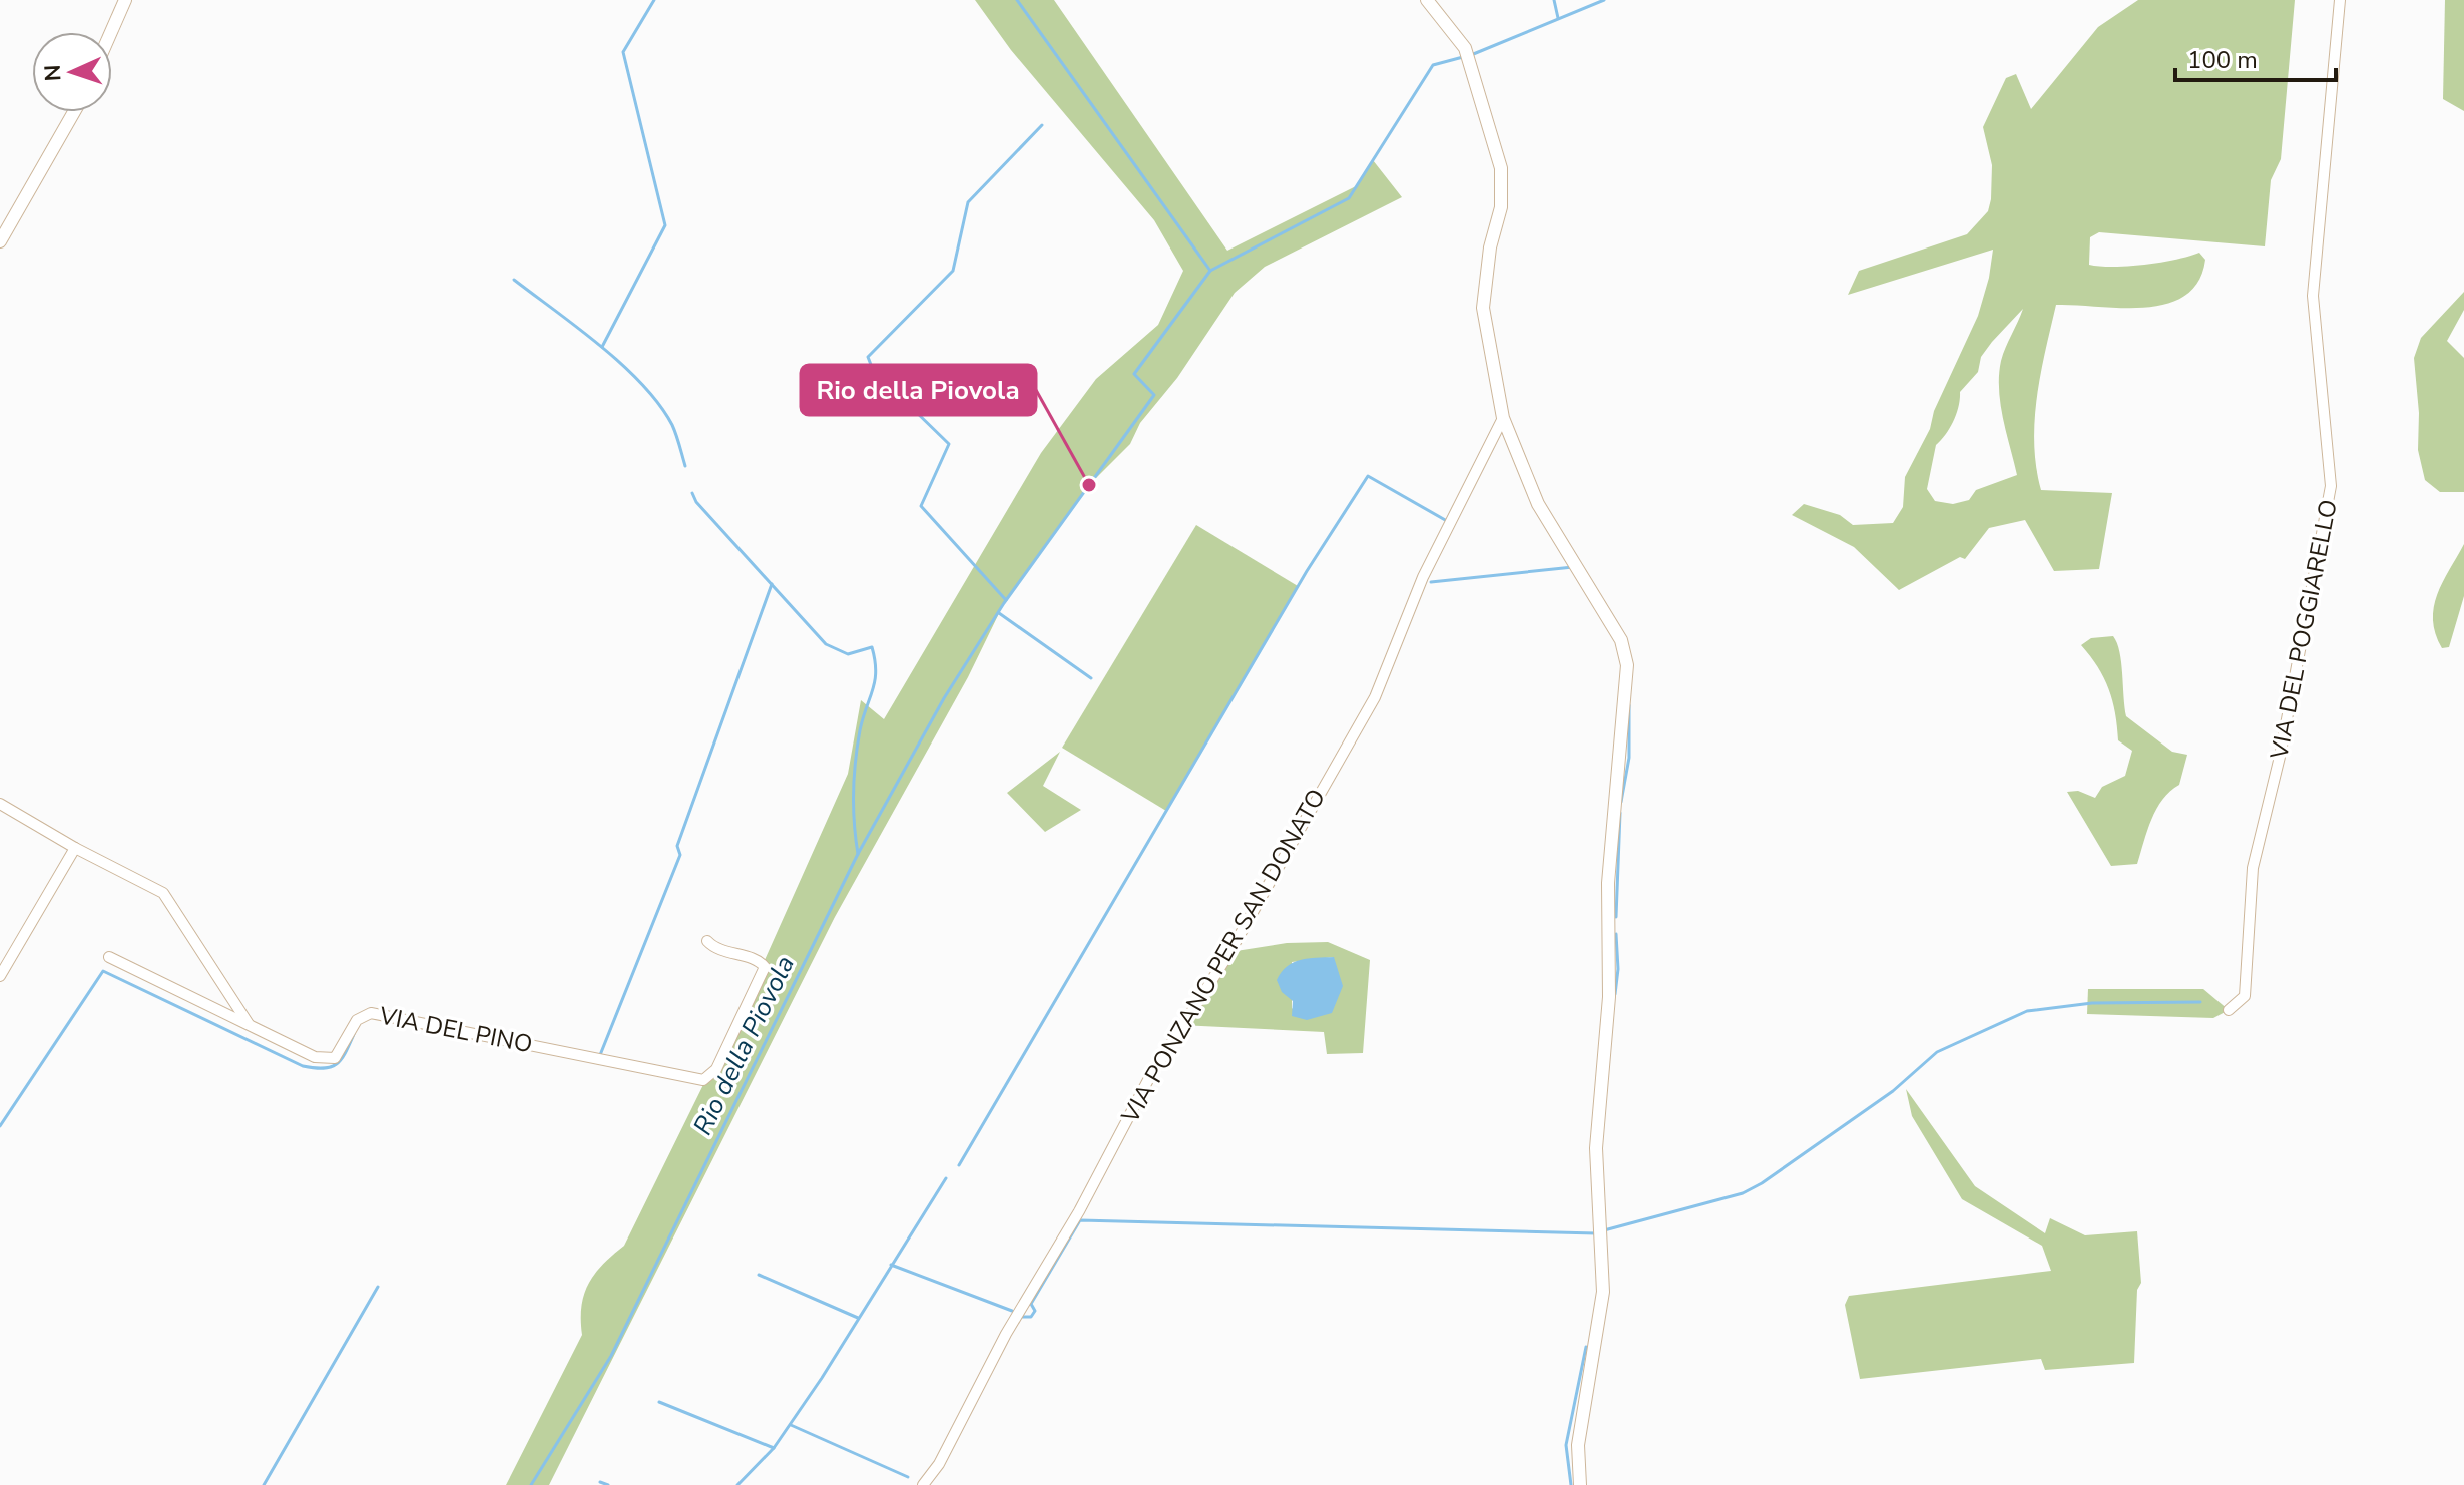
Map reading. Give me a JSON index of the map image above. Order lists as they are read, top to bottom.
{
  "streets": {
    "street": ["VIA DEL POGGIARELLO", "VIA PONZANO PER SAN DONATO", "VIA DEL PINO"]
  },
  "water": ["Rio della Piovola"],
  "places": ["Rio della Piovola"],
  "scale_bar": "100 m",
  "north": "left"
}
